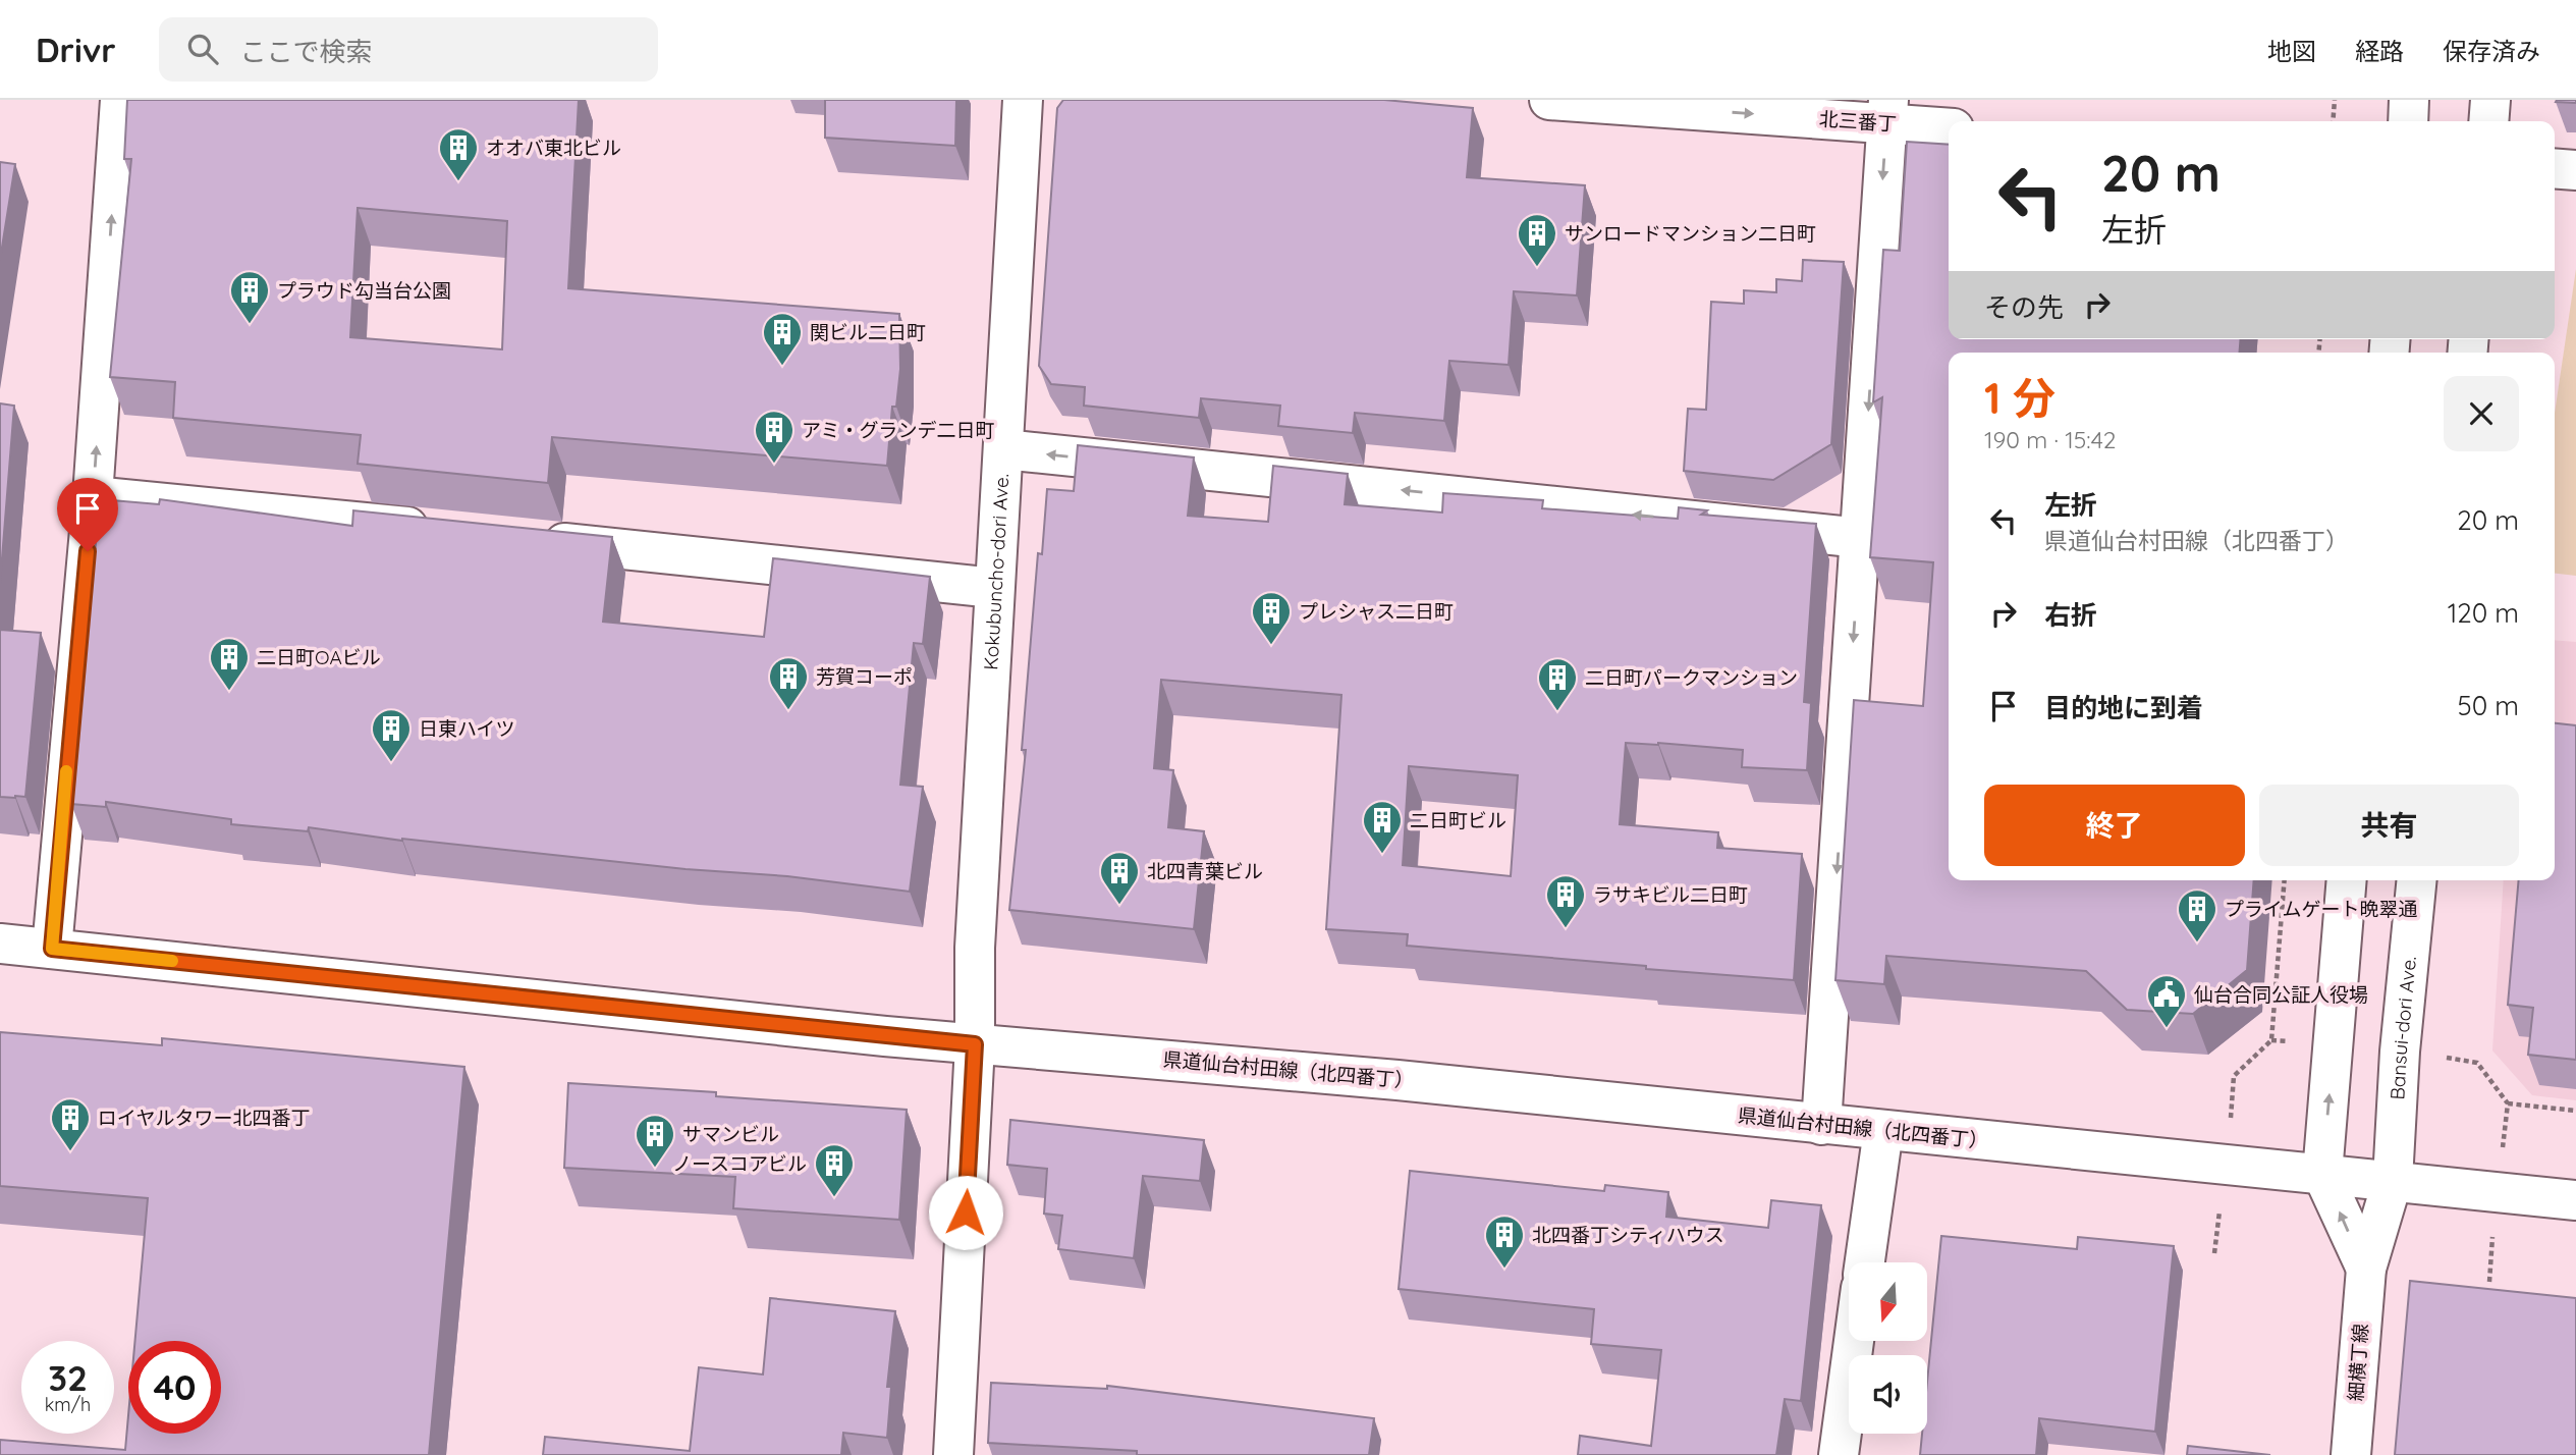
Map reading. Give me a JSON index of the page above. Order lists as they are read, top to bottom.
{
  "streets": {
    "street": [
      "北三番丁",
      "Kokubuncho-dori Ave.",
      "Bansui-dori Ave.",
      "県道仙台村田線（北四番丁）",
      "細横丁線"
    ]
  },
  "crossings": [
    ["Kokubuncho-dori Ave.", "県道仙台村田線（北四番丁）"],
    ["Bansui-dori Ave.", "県道仙台村田線（北四番丁）"],
    ["Bansui-dori Ave.", "細横丁線"]
  ],
  "one_way": ["北三番丁"],
  "places": {
    "building": [
      "オオバ東北ビル",
      "サンロードマンション二日町",
      "プラウド勾当台公園",
      "関ビル二日町",
      "アミ・グランデ二日町",
      "プレシャス二日町",
      "二日町OAビル",
      "芳賀コーポ",
      "二日町パークマンション",
      "日東ハイツ",
      "二日町ビル",
      "北四青葉ビル",
      "ラサキビル二日町",
      "プライムゲート晩翠通",
      "ロイヤルタワー北四番丁",
      "サマンビル",
      "ノースコアビル",
      "北四番丁シティハウス"
    ],
    "public building": ["仙台合同公証人役場"]
  },
  "north": "bottom",
  "page": {
    "header": "Drivr",
    "search": "ここで検索",
    "nav": ["地図", "経路", "保存済み"],
    "turn": ["20 m", "左折"],
    "then": "その先",
    "heading": ["1 分", "190 m · 15:42"],
    "list": [
      {
        "name": "左折",
        "note": "県道仙台村田線（北四番丁）",
        "value": "20 m"
      },
      {
        "name": "右折",
        "value": "120 m"
      },
      {
        "name": "目的地に到着",
        "value": "50 m"
      }
    ],
    "buttons": ["終了", "共有"],
    "speed": "32 km/h",
    "limit": "40"
  }
}
